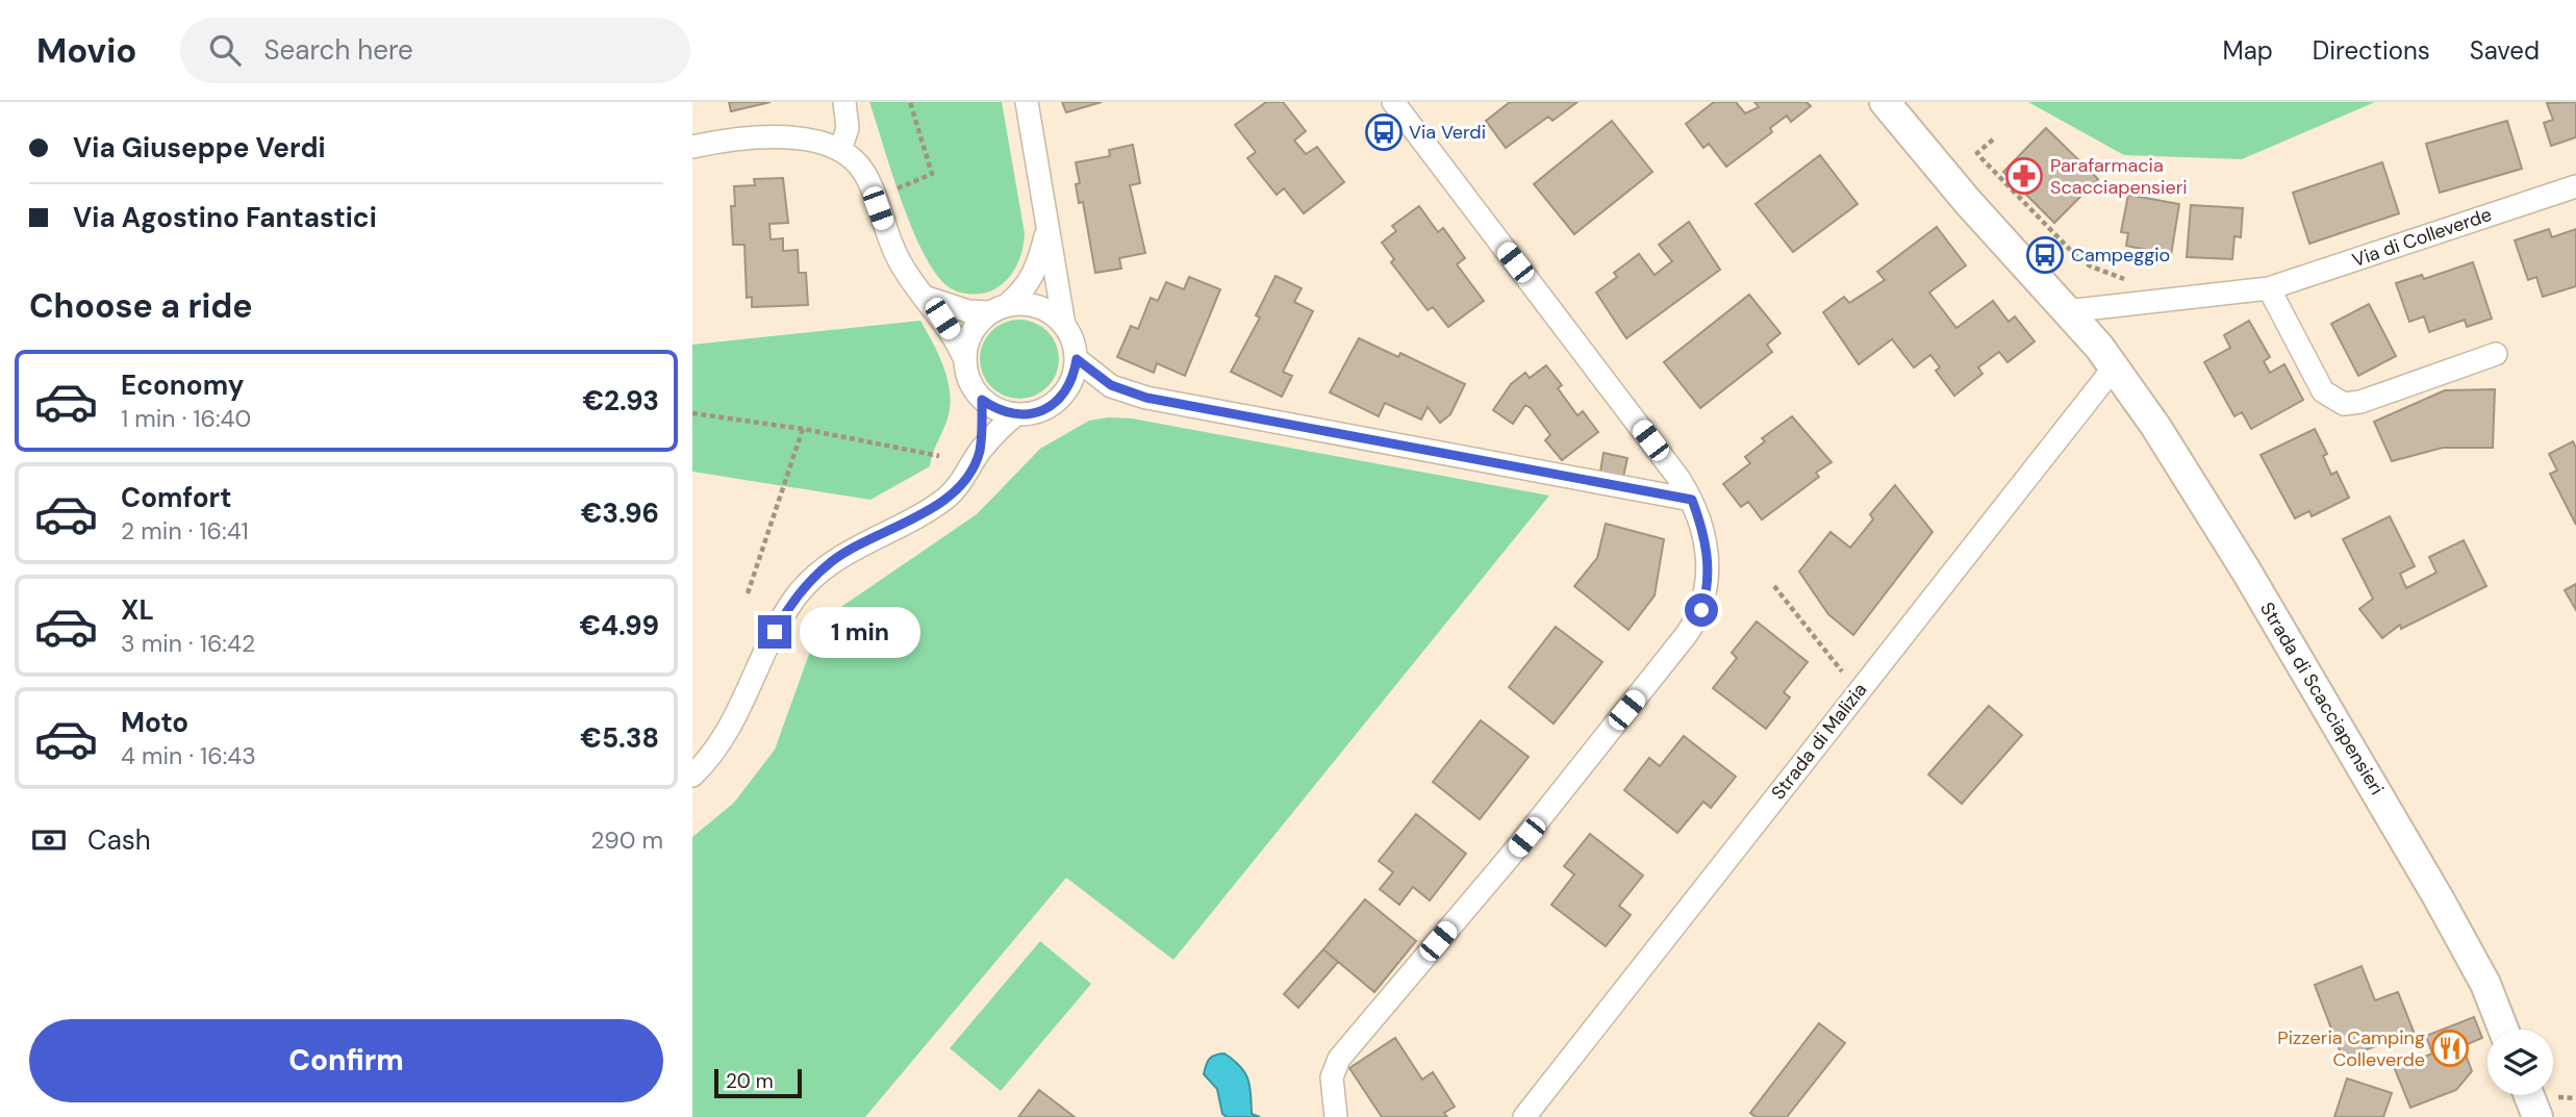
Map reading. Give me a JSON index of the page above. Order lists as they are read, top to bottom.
{
  "streets": {
    "street": ["Via di Colleverde", "Strada di Scacciapensieri", "Strada di Malizia"]
  },
  "crossings": [
    ["Via di Colleverde", "Strada di Scacciapensieri"],
    ["Strada di Scacciapensieri", "Strada di Malizia"]
  ],
  "places": {
    "bus stop": ["Via Verdi", "Campeggio"],
    "pharmacy": ["Parafarmacia Scacciapensieri"],
    "restaurant": ["Pizzeria Camping Colleverde"]
  },
  "scale_bar": "20 m",
  "page": {
    "header": "Movio",
    "search": "Search here",
    "nav": ["Map", "Directions", "Saved"],
    "banner": ["Via Giuseppe Verdi", "Via Agostino Fantastici"],
    "heading": "Choose a ride",
    "list": [
      {
        "name": "Economy",
        "note": "1 min · 16:40",
        "value": "€2.93"
      },
      {
        "name": "Comfort",
        "note": "2 min · 16:41",
        "value": "€3.96"
      },
      {
        "name": "XL",
        "note": "3 min · 16:42",
        "value": "€4.99"
      },
      {
        "name": "Moto",
        "note": "4 min · 16:43",
        "value": "€5.38"
      }
    ],
    "bubble": "1 min",
    "pay": ["Cash", "290 m"],
    "buttons": "Confirm",
    "scale": "20 m"
  }
}
